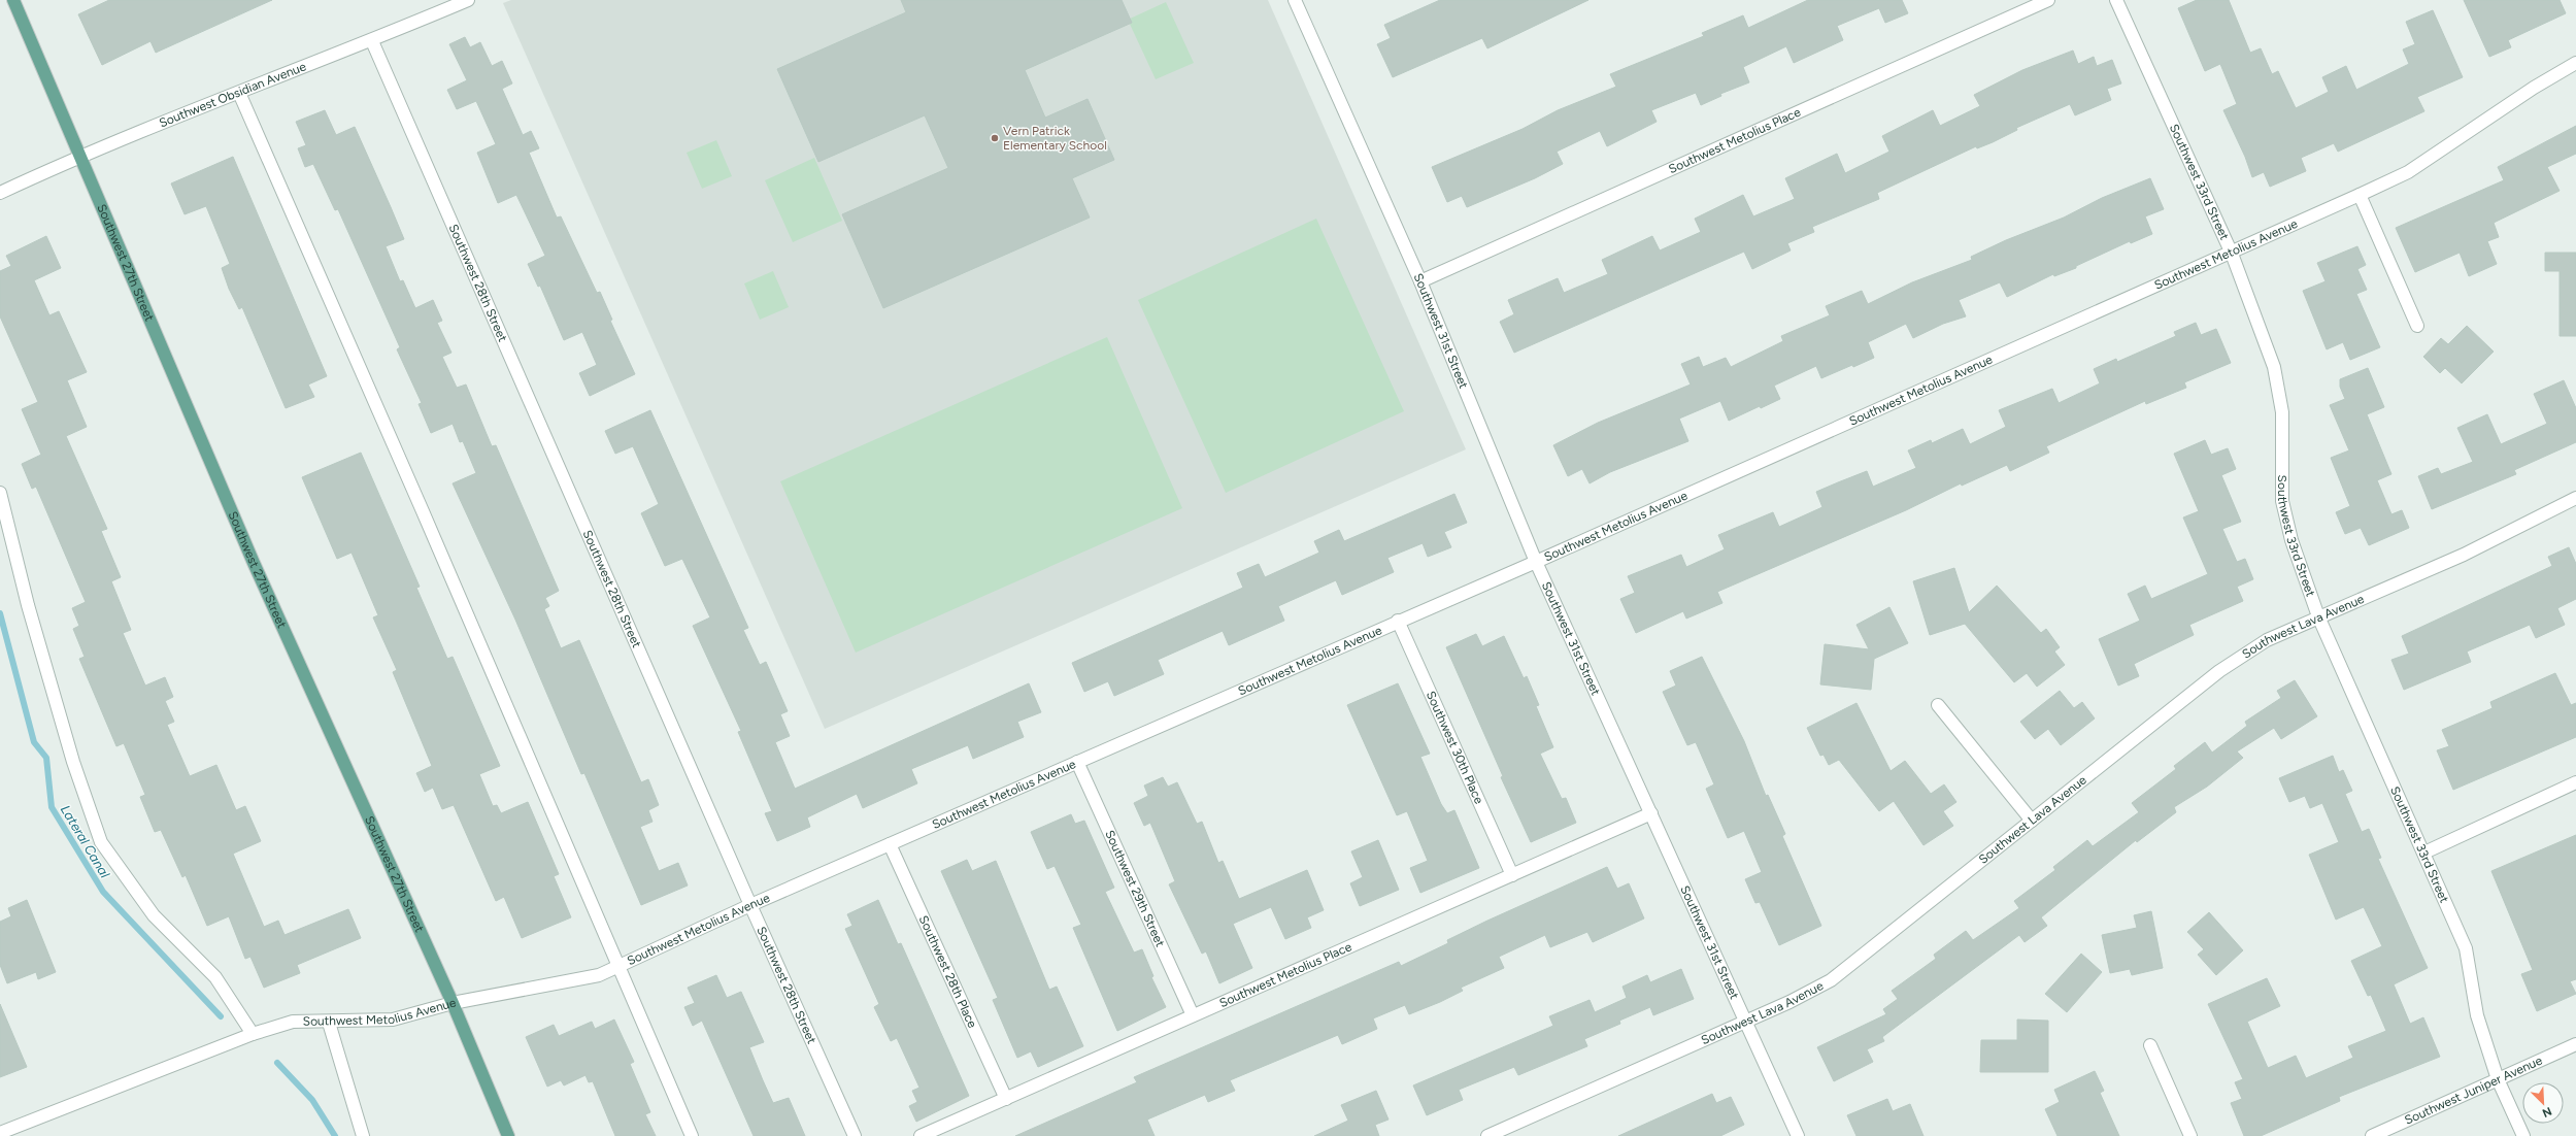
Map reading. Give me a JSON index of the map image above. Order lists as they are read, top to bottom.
{
  "streets": {
    "main road": ["Southwest 27th Street"],
    "street": [
      "Southwest Obsidian Avenue",
      "Southwest Metolius Place",
      "Southwest 33rd Street",
      "Southwest Metolius Avenue",
      "Southwest 28th Street",
      "Southwest 31st Street",
      "Southwest Lava Avenue",
      "Southwest 30th Place",
      "Southwest 29th Street",
      "Southwest 28th Place",
      "Southwest Juniper Avenue"
    ]
  },
  "crossings": [
    ["Southwest Obsidian Avenue", "Southwest 27th Street"],
    ["Southwest Obsidian Avenue", "Southwest 28th Street"],
    ["Southwest Metolius Place", "Southwest 31st Street"],
    ["Southwest Metolius Place", "Southwest 30th Place"],
    ["Southwest Metolius Place", "Southwest 29th Street"],
    ["Southwest Metolius Place", "Southwest 28th Place"],
    ["Southwest 33rd Street", "Southwest Metolius Avenue"],
    ["Southwest 33rd Street", "Southwest Lava Avenue"],
    ["Southwest 33rd Street", "Southwest Juniper Avenue"],
    ["Southwest Metolius Avenue", "Southwest 27th Street"],
    ["Southwest Metolius Avenue", "Southwest 28th Street"],
    ["Southwest Metolius Avenue", "Southwest 31st Street"],
    ["Southwest Metolius Avenue", "Southwest 30th Place"],
    ["Southwest Metolius Avenue", "Southwest 29th Street"],
    ["Southwest Metolius Avenue", "Southwest 28th Place"],
    ["Southwest 31st Street", "Southwest Lava Avenue"]
  ],
  "water": ["Lateral Canal"],
  "places": ["Vern Patrick Elementary School"],
  "north": "bottom right"
}
